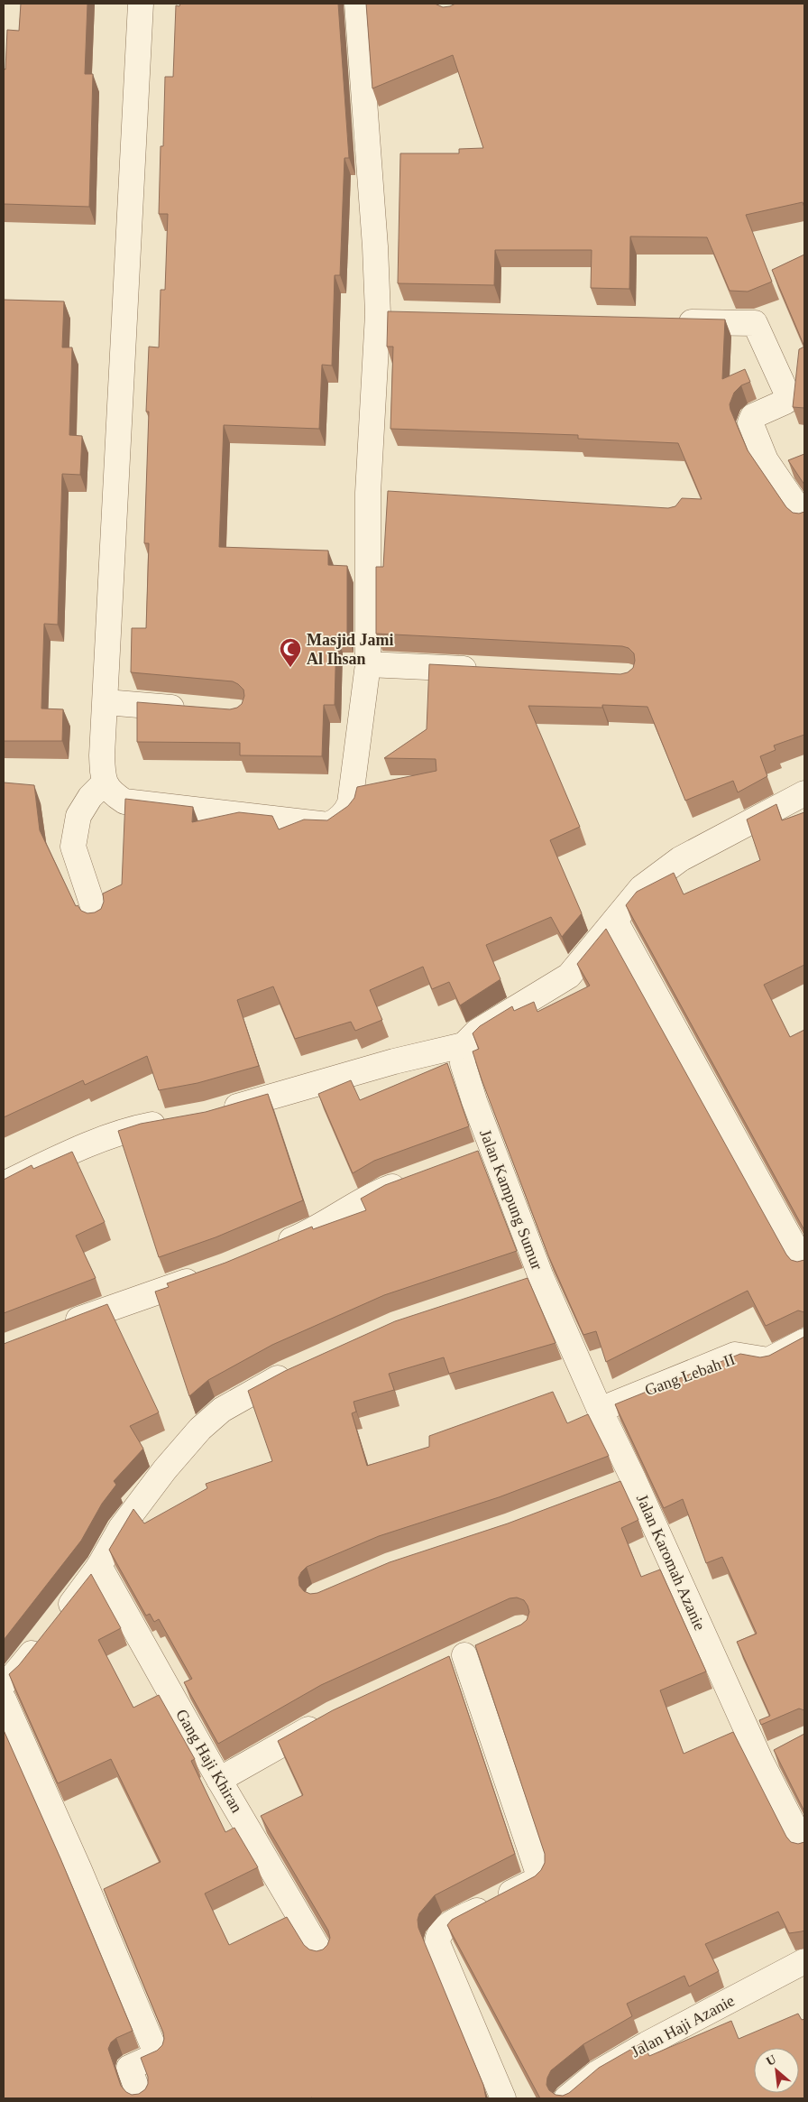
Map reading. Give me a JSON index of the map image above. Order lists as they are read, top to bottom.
{
  "streets": {
    "street": [
      "Jalan Kampung Sumur",
      "Gang Lebah II",
      "Jalan Karomah Azanie",
      "Gang Haji Khiran",
      "Jalan Haji Azanie"
    ]
  },
  "crossings": [
    ["Jalan Kampung Sumur", "Jalan Karomah Azanie"],
    ["Gang Lebah II", "Jalan Karomah Azanie"]
  ],
  "places": {
    "mosque": ["Masjid Jami Al Ihsan"]
  },
  "north": "top left"
}
